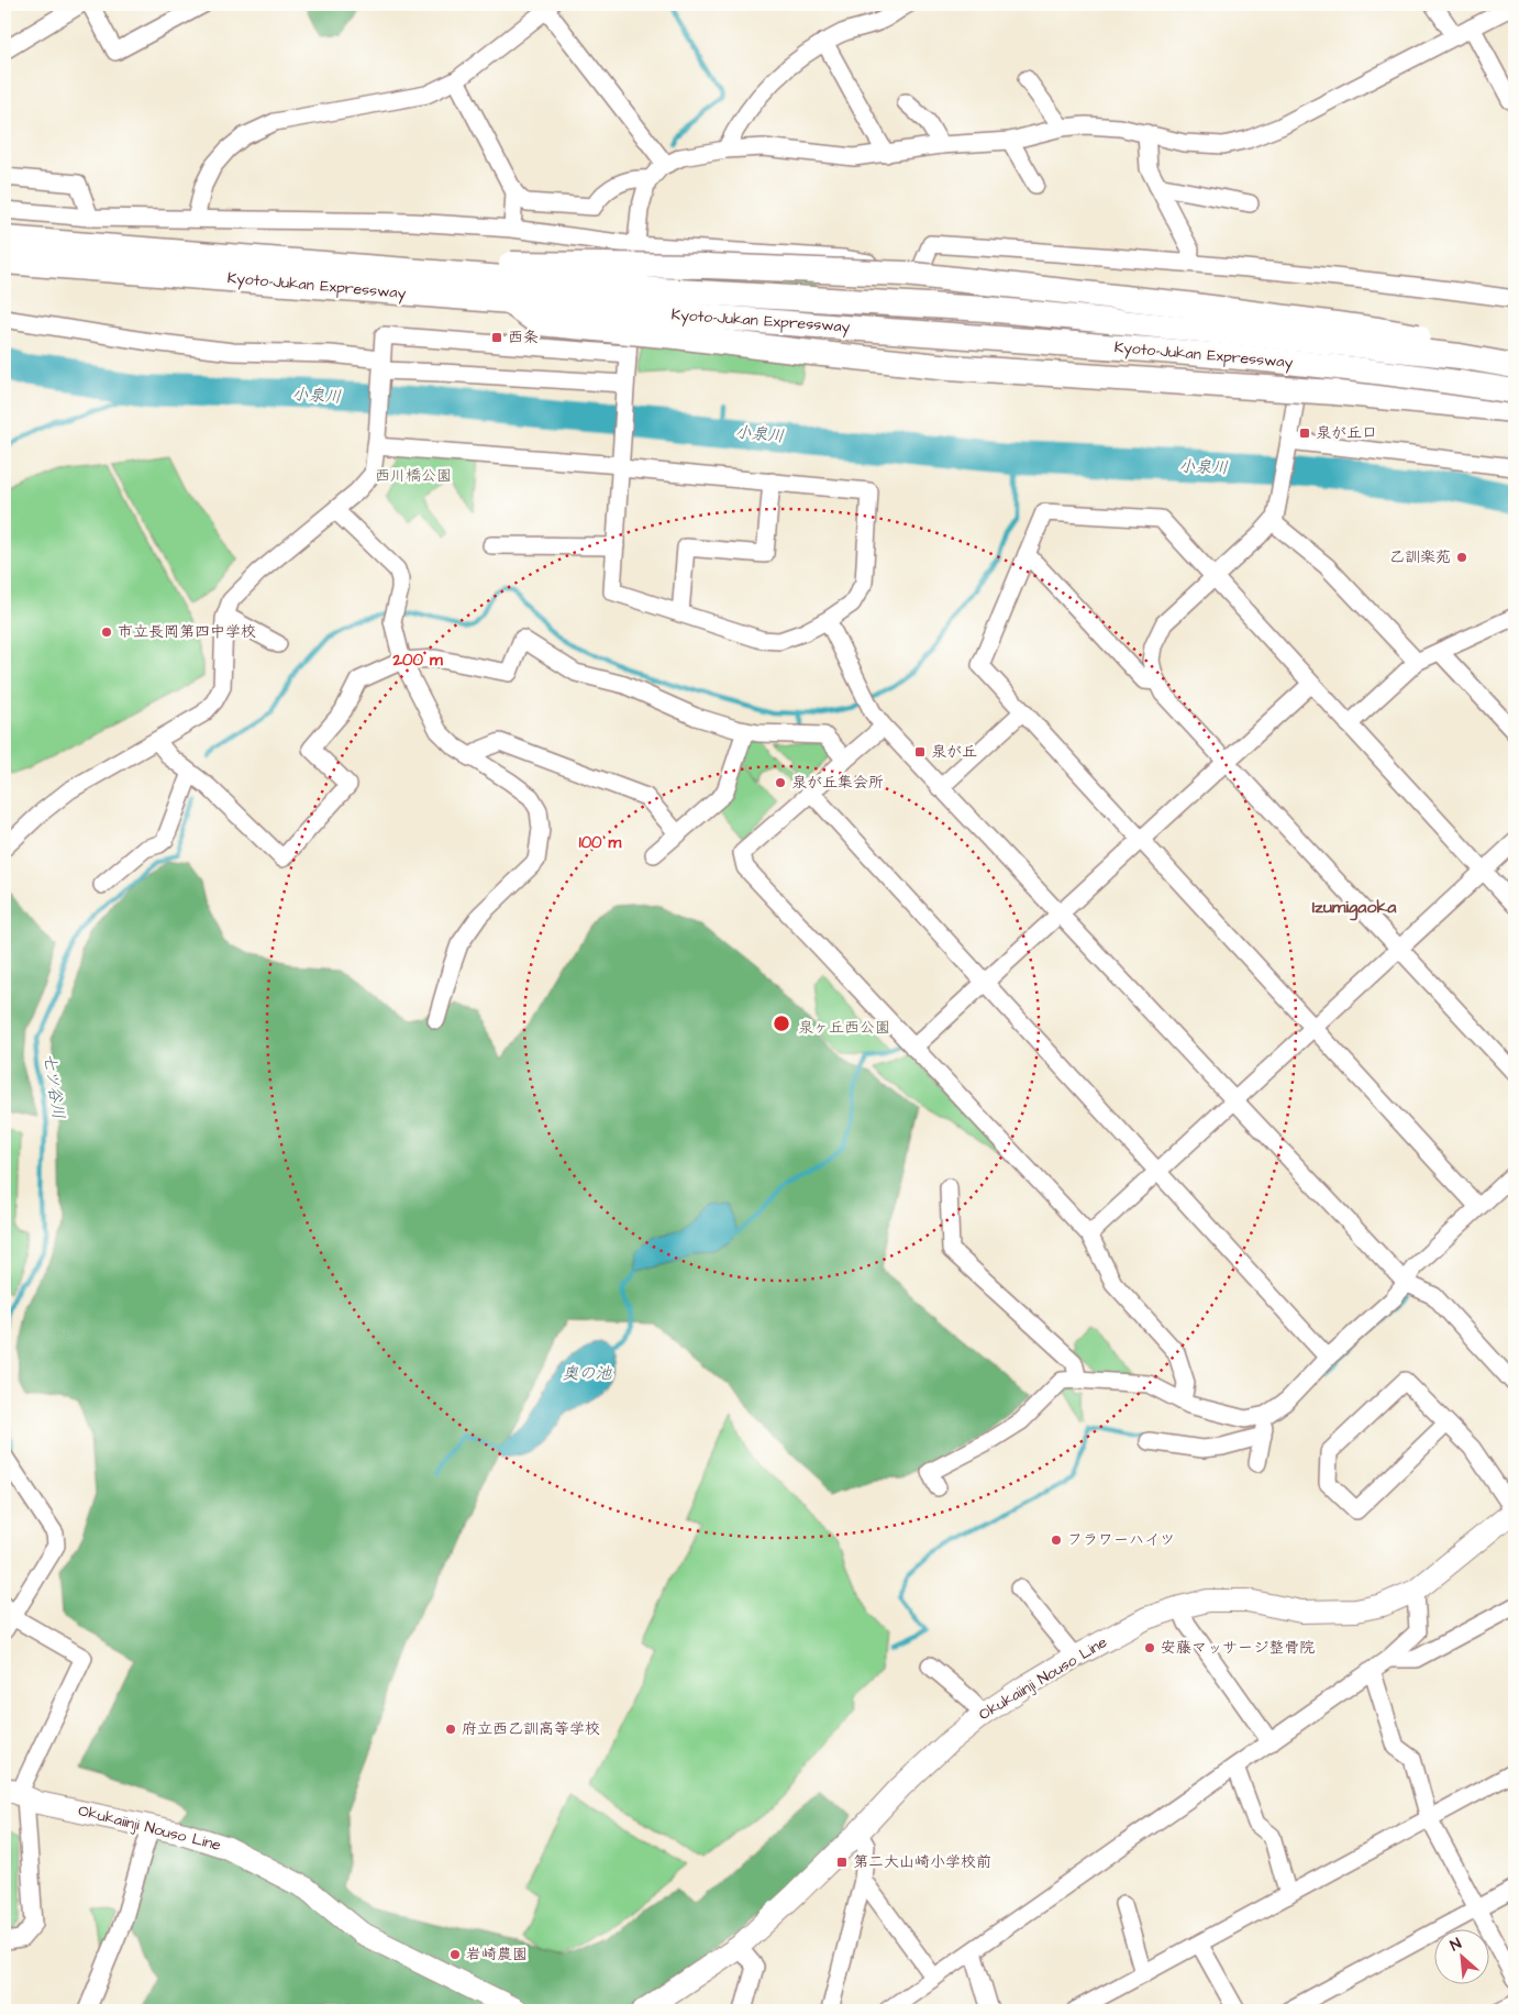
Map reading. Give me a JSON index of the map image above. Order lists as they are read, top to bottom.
{
  "streets": {
    "highway": ["Kyoto-Jukan Expressway"],
    "main road": ["Okukaiinji Nouso Line"]
  },
  "districts": ["Izumigaoka"],
  "water": ["小泉川", "七ツ谷川", "奥の池"],
  "parks": ["西川橋公園", "泉ヶ丘西公園"],
  "places": {
    "transit": [
      "西条",
      "泉が丘口",
      "泉が丘",
      "第二大山崎小学校前"
    ],
    "other": [
      "乙訓楽苑",
      "市立長岡第四中学校",
      "泉が丘集会所",
      "フラワーハイツ",
      "安藤マッサージ整骨院",
      "府立西乙訓高等学校",
      "岩崎農園"
    ]
  },
  "north": "top left",
  "rings": ["200 m", "100 m"]
}
